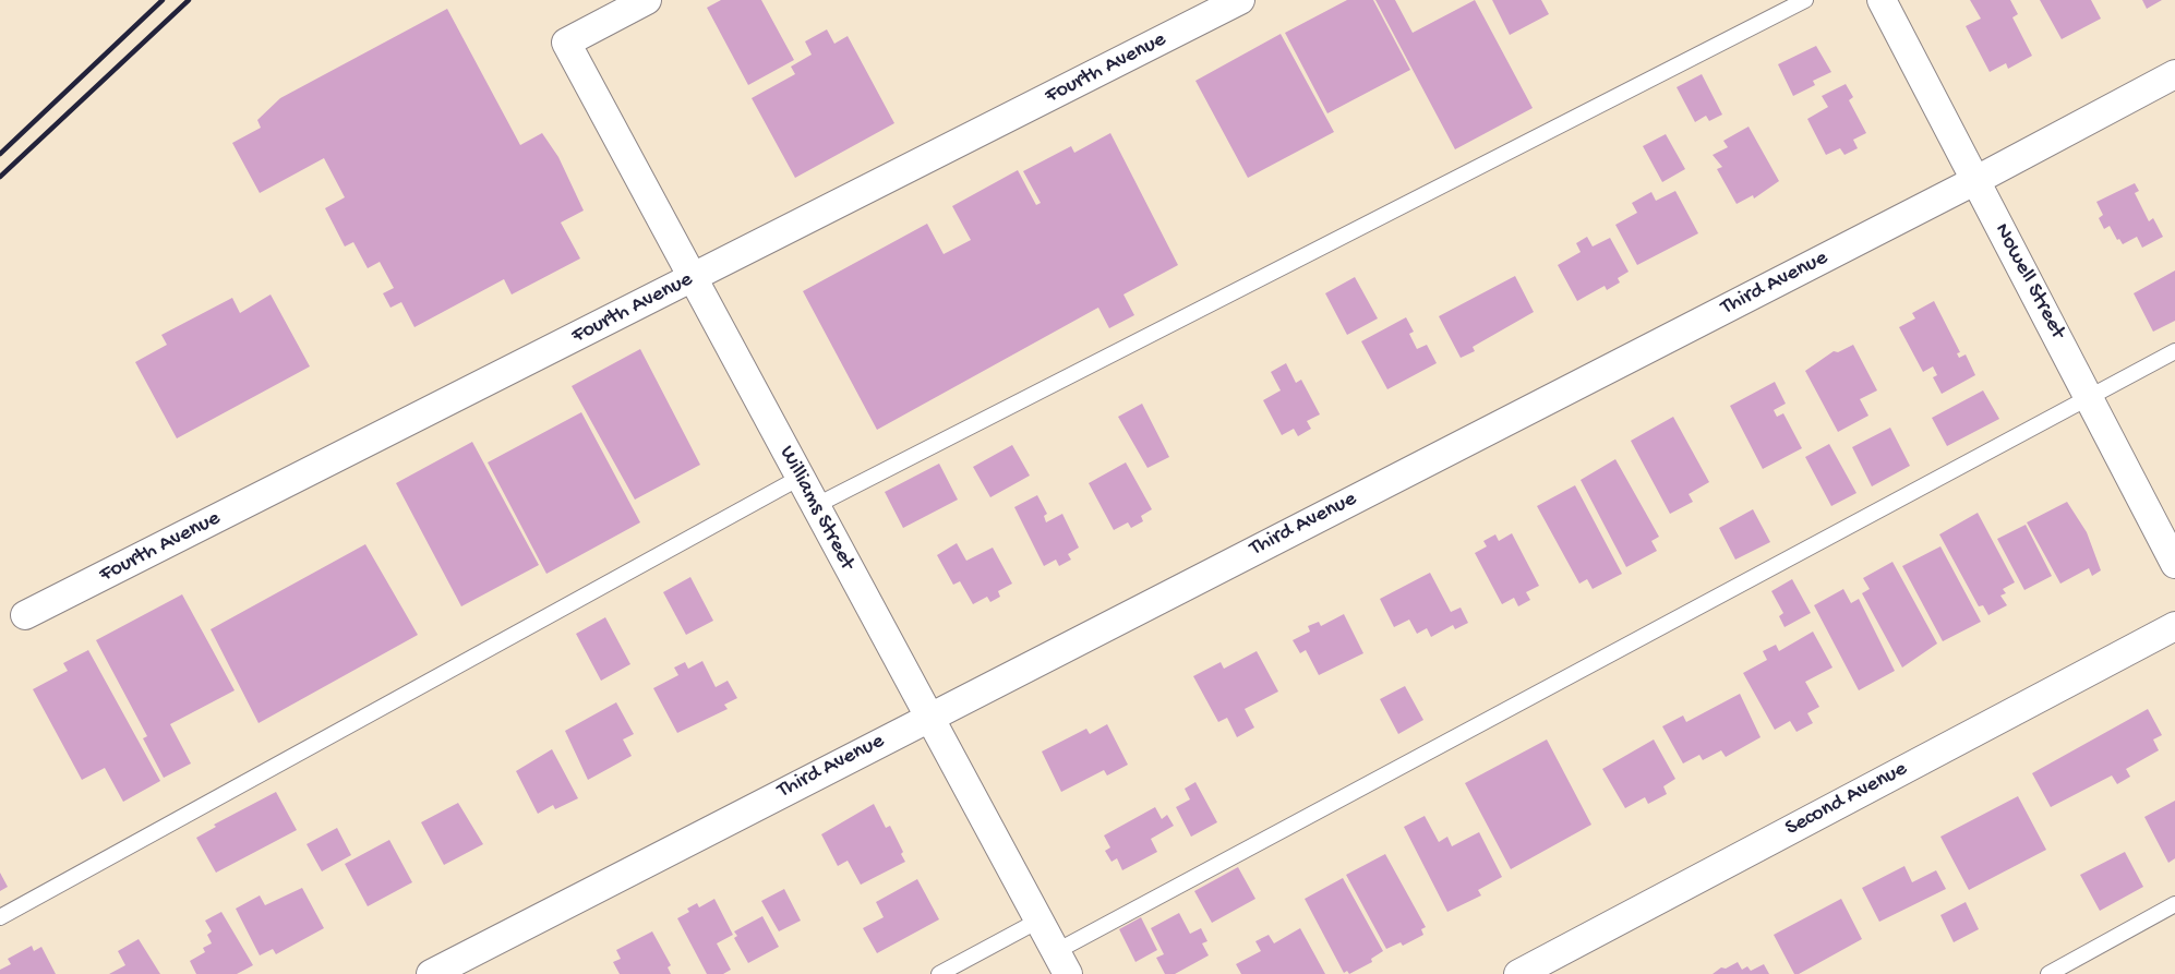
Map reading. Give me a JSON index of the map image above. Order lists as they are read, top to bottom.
{
  "streets": {
    "street": [
      "Fourth Avenue",
      "Nowell Street",
      "Third Avenue",
      "Williams Street",
      "Second Avenue"
    ]
  },
  "crossings": [
    ["Fourth Avenue", "Williams Street"],
    ["Nowell Street", "Third Avenue"],
    ["Third Avenue", "Williams Street"]
  ]
}
